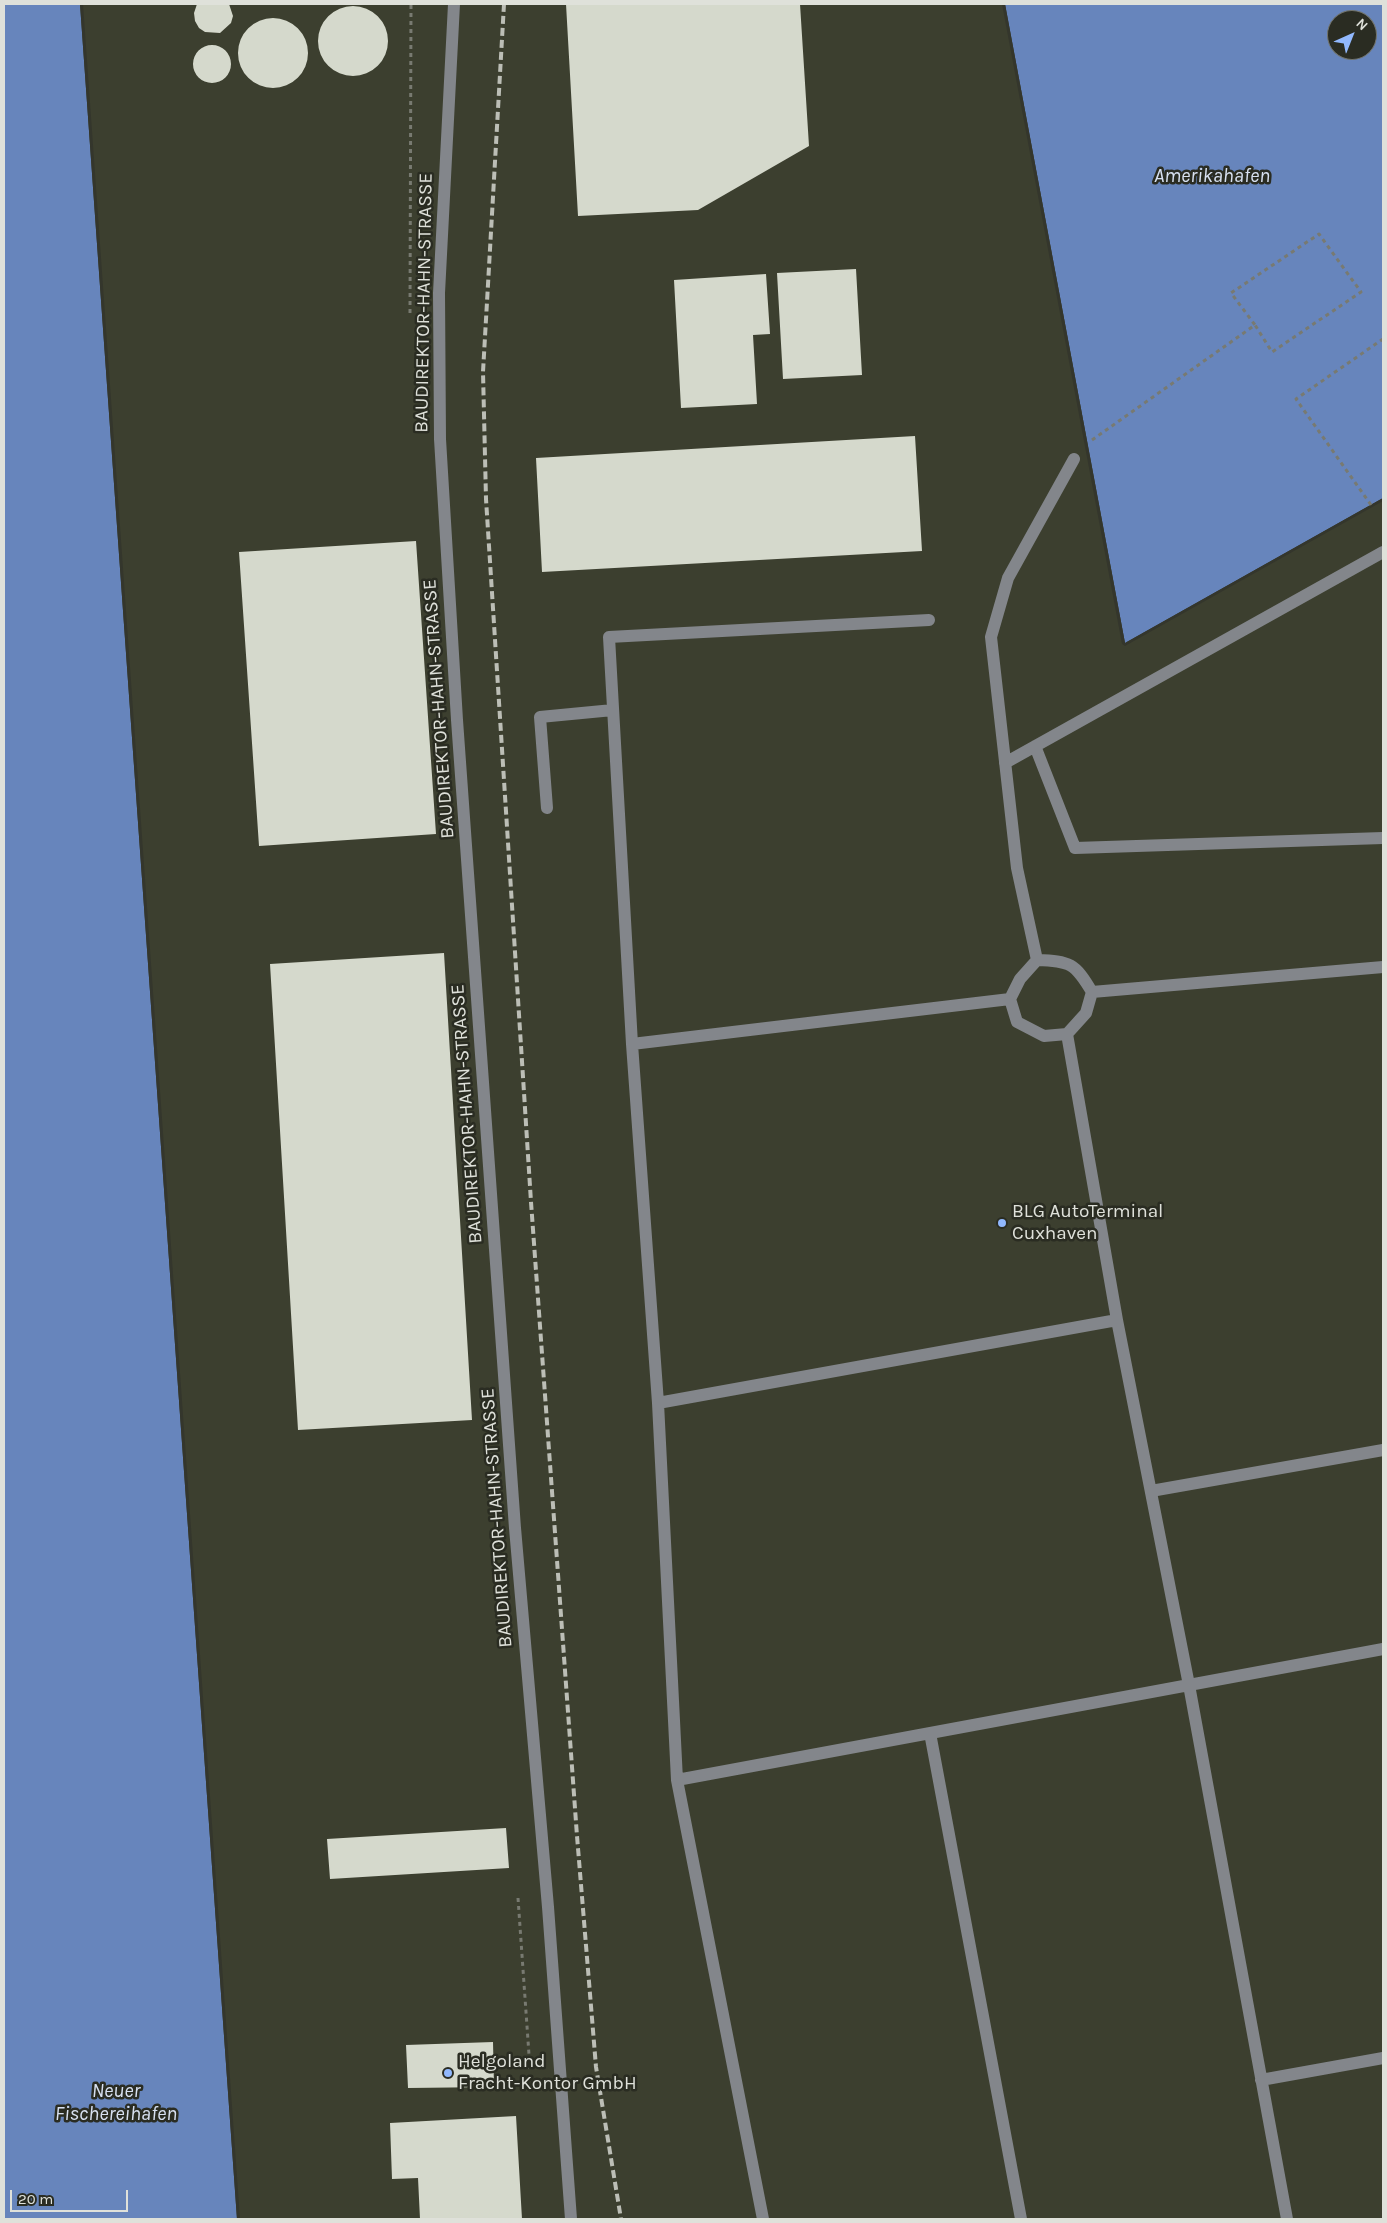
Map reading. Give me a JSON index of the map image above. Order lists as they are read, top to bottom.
{
  "streets": {
    "street": ["BAUDIREKTOR-HAHN-STRASSE"]
  },
  "water": ["Amerikahafen", "Neuer Fischereihafen"],
  "places": ["BLG AutoTerminal Cuxhaven", "Helgoland Fracht-Kontor GmbH"],
  "scale_bar": "20 m",
  "north": "top right"
}
